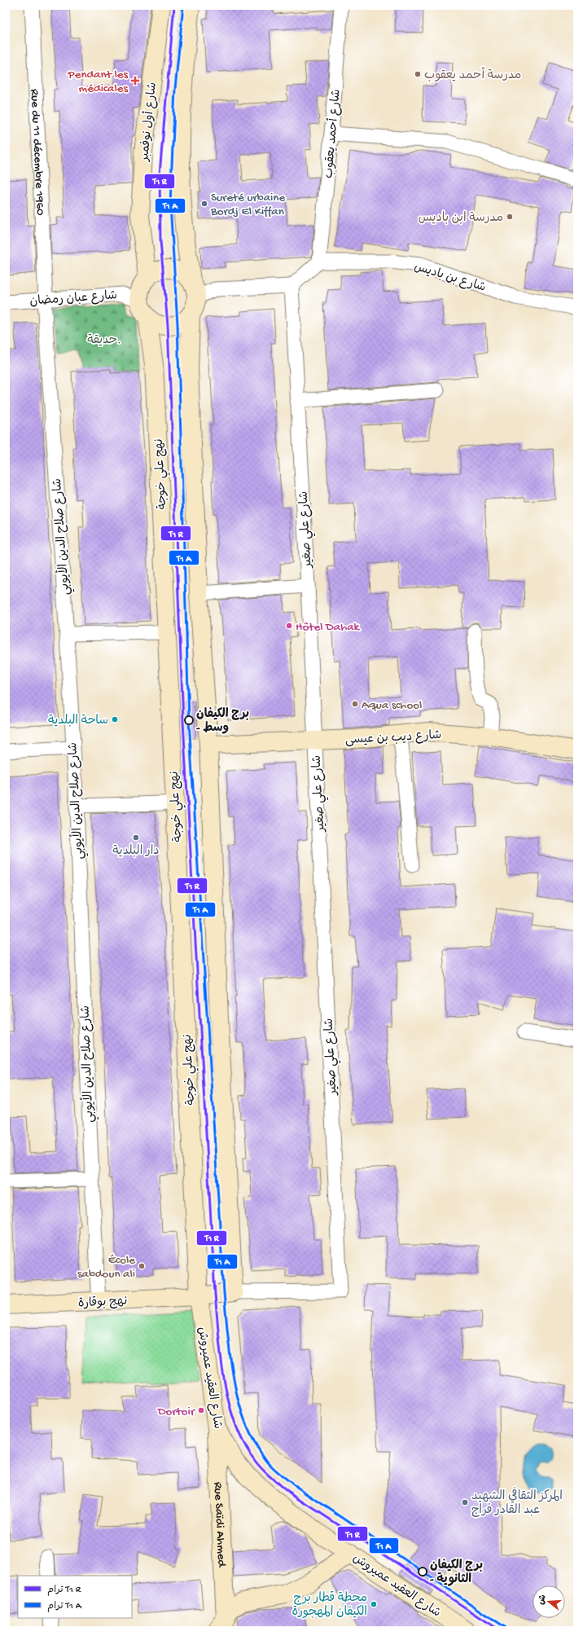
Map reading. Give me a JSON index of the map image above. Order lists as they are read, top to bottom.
{
  "streets": {
    "main road": [
      "شارع أول نوفمبر",
      "نهج علي خوجة",
      "شارع ديب بن عيسى",
      "نهج بوقارة",
      "شارع العقيد عميروش",
      "Rue Saïdi Ahmed"
    ],
    "street": [
      "شارع أحمد يعقوب",
      "Rue du 11 décembre 1960",
      "شارع بن باديس",
      "شارع عبان رمضان",
      "شارع علي صغير",
      "شارع صلاح الدين الأيوبي"
    ]
  },
  "crossings": [
    ["شارع أول نوفمبر", "شارع عبان رمضان"],
    ["شارع أول نوفمبر", "نهج علي خوجة"],
    ["شارع أحمد يعقوب", "شارع بن باديس"],
    ["Rue du 11 décembre 1960", "شارع عبان رمضان"],
    ["Rue du 11 décembre 1960", "شارع صلاح الدين الأيوبي"],
    ["شارع عبان رمضان", "نهج علي خوجة"],
    ["شارع عبان رمضان", "شارع صلاح الدين الأيوبي"],
    ["نهج علي خوجة", "نهج بوقارة"],
    ["نهج علي خوجة", "شارع العقيد عميروش"],
    ["شارع علي صغير", "شارع ديب بن عيسى"],
    ["شارع علي صغير", "نهج بوقارة"],
    ["شارع صلاح الدين الأيوبي", "نهج بوقارة"],
    ["نهج بوقارة", "شارع العقيد عميروش"],
    ["شارع العقيد عميروش", "Rue Saïdi Ahmed"]
  ],
  "parks": ["حديقة."],
  "places": {
    "other": [
      "مدرسة أحمد يعقوب",
      "Sureté urbaine Bordj El Kiffan",
      "مدرسة ابن باديس",
      "Hôtel Dahak",
      "Aqua school",
      "ساحة البلدية",
      "برج الكيفان - وسط",
      "دار البلدية",
      "École sabdoun ali",
      "Dortoir",
      "المركز الثقافي الشهيد عبد القادر فراج",
      "برج الكيفان - الثانوية",
      "محطة قطار برج الكيفان المهجورة"
    ],
    "health": ["Pendant les médicales"]
  },
  "legend": ["ترام T1 R", "ترام T1 A"],
  "north": "left"
}
